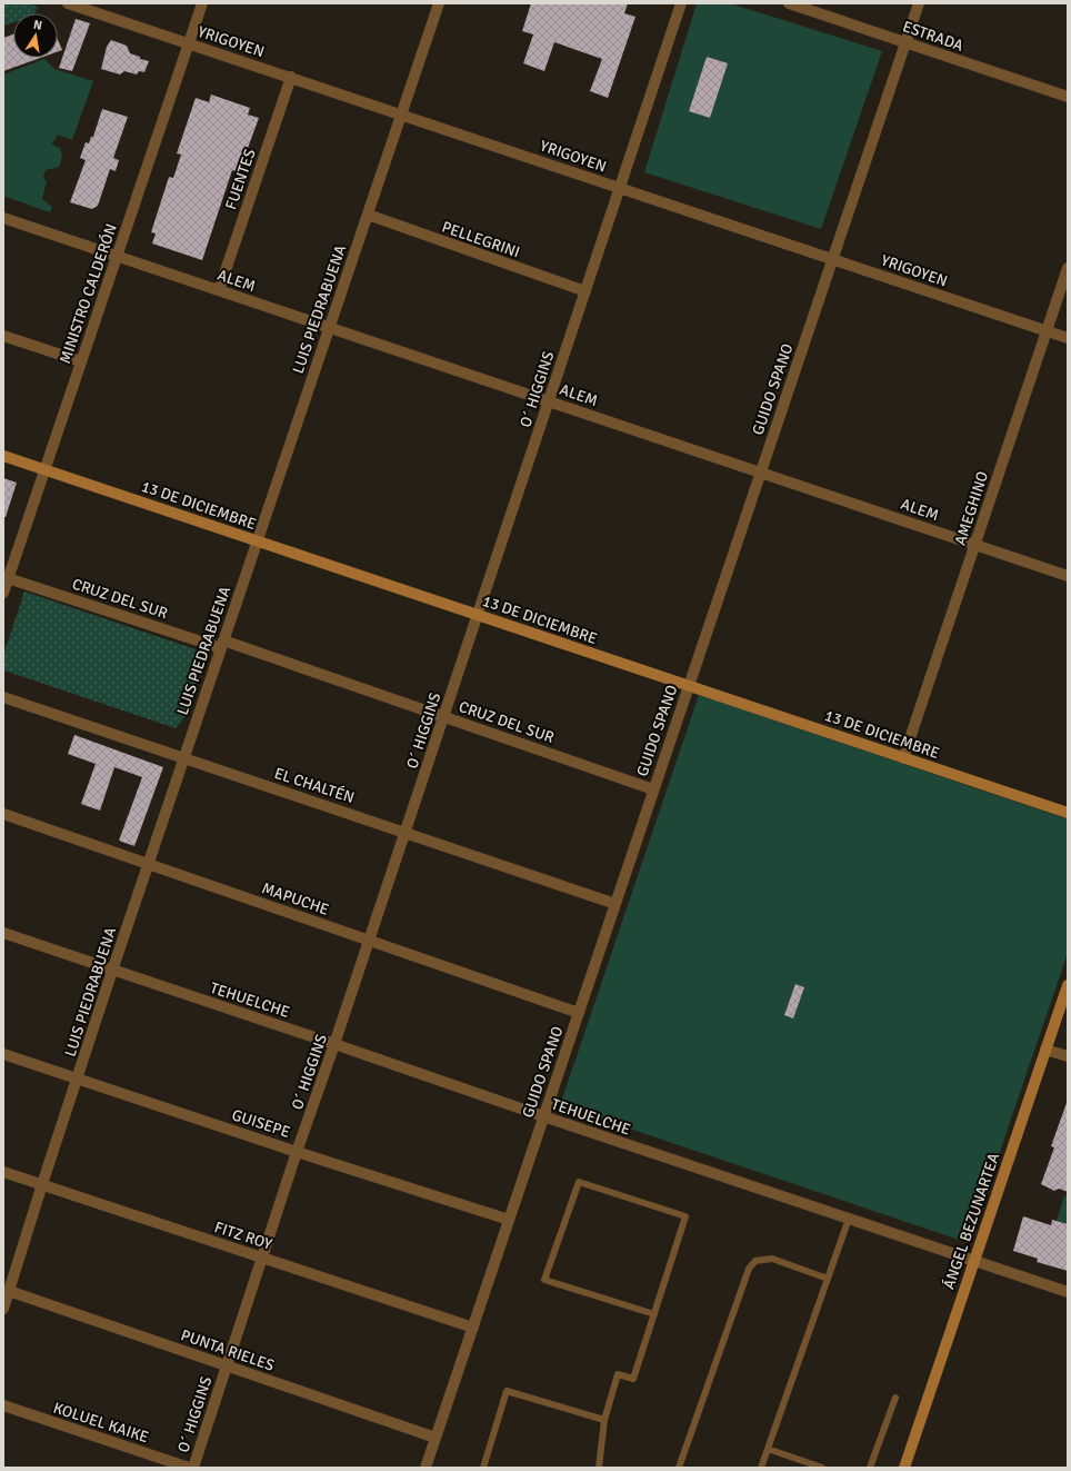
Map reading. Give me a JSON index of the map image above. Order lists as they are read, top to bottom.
{
  "streets": {
    "street": [
      "ESTRADA",
      "YRIGOYEN",
      "FUENTES",
      "PELLEGRINI",
      "ALEM",
      "MINISTRO CALDERÓN",
      "LUIS PIEDRABUENA",
      "O´ HIGGINS",
      "GUIDO SPANO",
      "13 DE DICIEMBRE",
      "AMEGHINO",
      "CRUZ DEL SUR",
      "EL CHALTÉN",
      "MAPUCHE",
      "TEHUELCHE",
      "GUISEPE",
      "ÁNGEL BEZUNARTEA",
      "FITZ ROY",
      "PUNTA RIELES",
      "KOLUEL KAIKE"
    ]
  },
  "crossings": [
    ["ESTRADA", "GUIDO SPANO"],
    ["YRIGOYEN", "FUENTES"],
    ["YRIGOYEN", "MINISTRO CALDERÓN"],
    ["YRIGOYEN", "LUIS PIEDRABUENA"],
    ["YRIGOYEN", "O´ HIGGINS"],
    ["YRIGOYEN", "GUIDO SPANO"],
    ["YRIGOYEN", "AMEGHINO"],
    ["FUENTES", "ALEM"],
    ["PELLEGRINI", "LUIS PIEDRABUENA"],
    ["PELLEGRINI", "O´ HIGGINS"],
    ["ALEM", "MINISTRO CALDERÓN"],
    ["ALEM", "LUIS PIEDRABUENA"],
    ["ALEM", "O´ HIGGINS"],
    ["ALEM", "GUIDO SPANO"],
    ["ALEM", "AMEGHINO"],
    ["MINISTRO CALDERÓN", "13 DE DICIEMBRE"],
    ["MINISTRO CALDERÓN", "CRUZ DEL SUR"],
    ["LUIS PIEDRABUENA", "13 DE DICIEMBRE"],
    ["LUIS PIEDRABUENA", "CRUZ DEL SUR"],
    ["LUIS PIEDRABUENA", "EL CHALTÉN"],
    ["LUIS PIEDRABUENA", "MAPUCHE"],
    ["LUIS PIEDRABUENA", "TEHUELCHE"],
    ["LUIS PIEDRABUENA", "GUISEPE"],
    ["LUIS PIEDRABUENA", "FITZ ROY"],
    ["LUIS PIEDRABUENA", "PUNTA RIELES"],
    ["O´ HIGGINS", "13 DE DICIEMBRE"],
    ["O´ HIGGINS", "CRUZ DEL SUR"],
    ["O´ HIGGINS", "EL CHALTÉN"],
    ["O´ HIGGINS", "MAPUCHE"],
    ["O´ HIGGINS", "TEHUELCHE"],
    ["O´ HIGGINS", "GUISEPE"],
    ["O´ HIGGINS", "FITZ ROY"],
    ["O´ HIGGINS", "PUNTA RIELES"],
    ["GUIDO SPANO", "13 DE DICIEMBRE"],
    ["GUIDO SPANO", "CRUZ DEL SUR"],
    ["GUIDO SPANO", "EL CHALTÉN"],
    ["GUIDO SPANO", "MAPUCHE"],
    ["GUIDO SPANO", "TEHUELCHE"],
    ["GUIDO SPANO", "GUISEPE"],
    ["GUIDO SPANO", "FITZ ROY"],
    ["GUIDO SPANO", "PUNTA RIELES"],
    ["13 DE DICIEMBRE", "AMEGHINO"],
    ["TEHUELCHE", "ÁNGEL BEZUNARTEA"]
  ],
  "north": "top"
}
